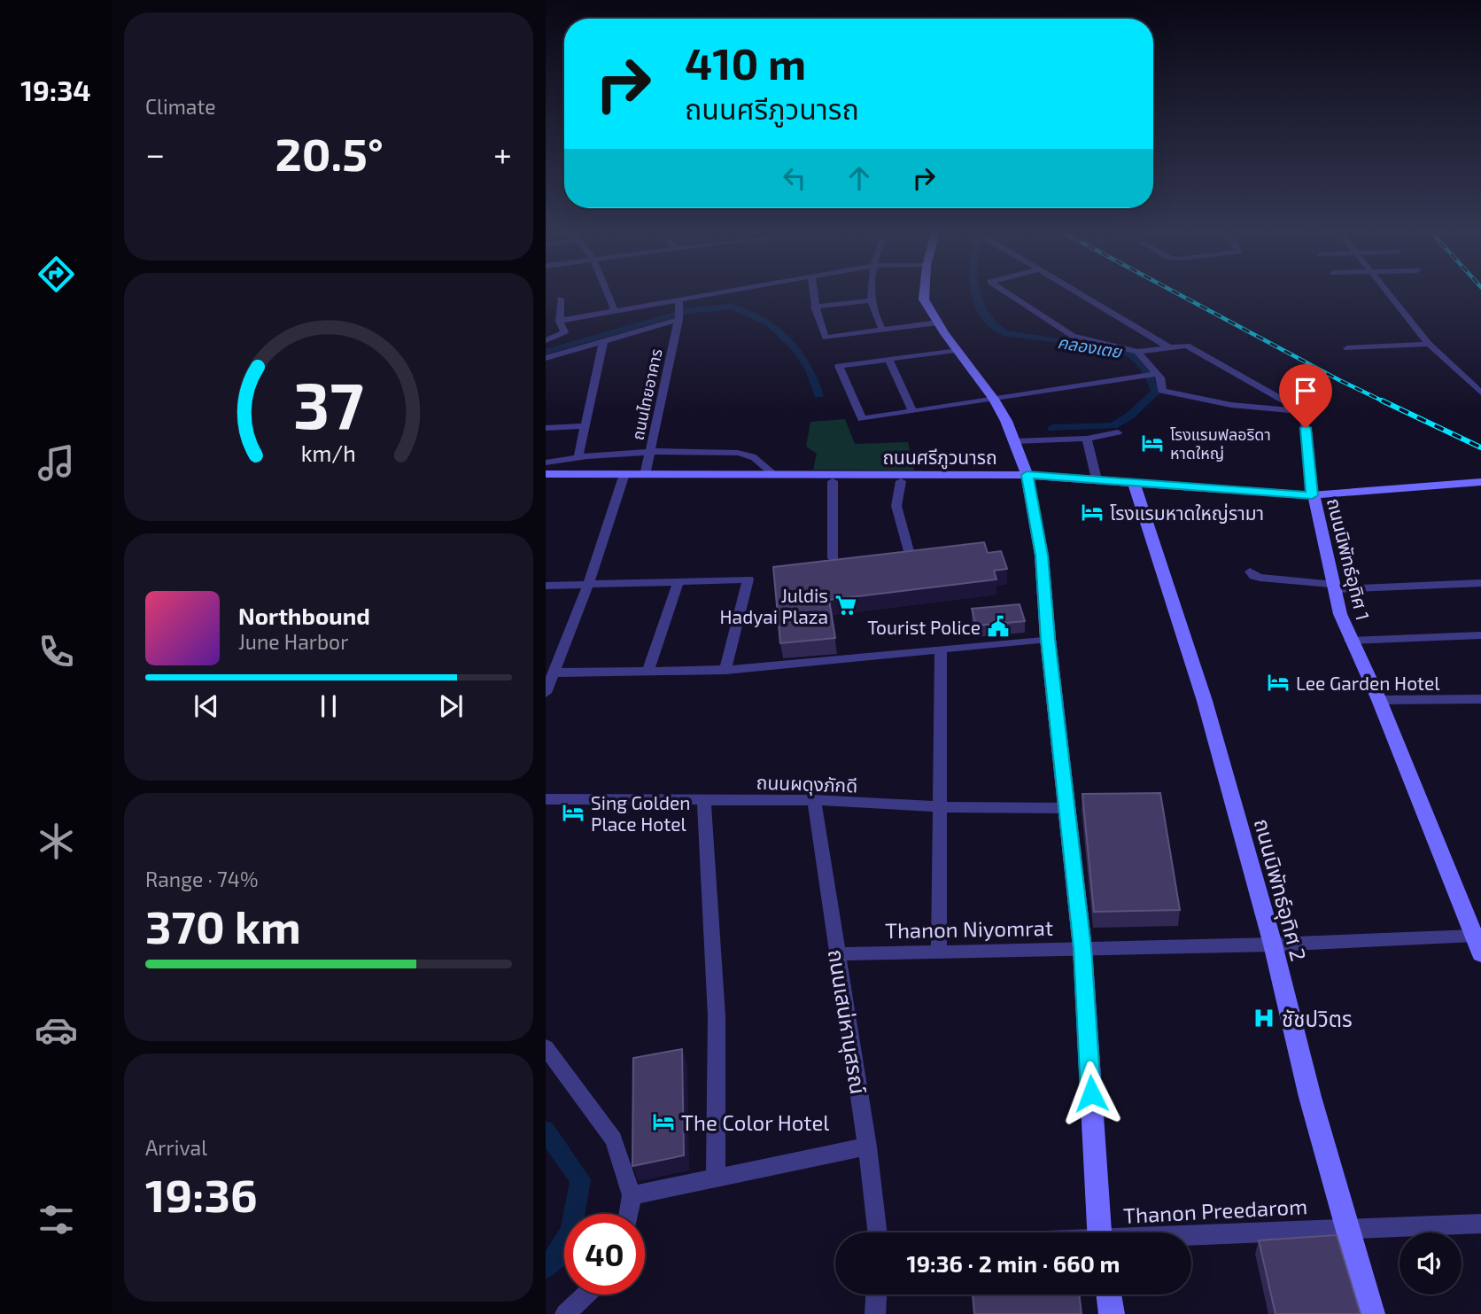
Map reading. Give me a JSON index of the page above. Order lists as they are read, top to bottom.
{
  "streets": {
    "street": [
      "ถนนไทยอาคาร",
      "ถนนศรีภูวนารถ",
      "ถนนนิพัทธ์อุทิศ 1",
      "ถนนผดุงภักดี",
      "ถนนนิพัทธ์อุทิศ 2",
      "Thanon Niyomrat",
      "ถนนเสน่หานุสรณ์",
      "Thanon Preedarom"
    ]
  },
  "crossings": [
    ["ถนนไทยอาคาร", "ถนนศรีภูวนารถ"],
    ["ถนนศรีภูวนารถ", "ถนนนิพัทธ์อุทิศ 1"],
    ["ถนนศรีภูวนารถ", "ถนนนิพัทธ์อุทิศ 2"],
    ["ถนนนิพัทธ์อุทิศ 1", "Thanon Niyomrat"],
    ["ถนนผดุงภักดี", "ถนนเสน่หานุสรณ์"],
    ["ถนนนิพัทธ์อุทิศ 2", "Thanon Niyomrat"],
    ["ถนนนิพัทธ์อุทิศ 2", "Thanon Preedarom"],
    ["Thanon Niyomrat", "ถนนเสน่หานุสรณ์"]
  ],
  "water": ["คลองเตย"],
  "places": {
    "hotel": [
      "โรงแรมฟลอริดา หาดใหญ่",
      "โรงแรมหาดใหญ่รามา",
      "Lee Garden Hotel",
      "Sing Golden Place Hotel",
      "The Color Hotel"
    ],
    "supermarket": ["Juldis Hadyai Plaza"],
    "public building": ["Tourist Police"],
    "hospital": ["ชัชปวิตร"]
  },
  "page": {
    "tabs": "19:34",
    "tile": [
      "Climate",
      ["Range · 74%", "370 km"],
      ["Arrival", "19:36"]
    ],
    "turn": ["410 m", "ถนนศรีภูวนารถ"],
    "heat": ["−", "20.5°", "+"],
    "song": ["Northbound", "June Harbor"],
    "limit": "40",
    "trip": "19:36 · 2 min · 660 m",
    "gauge": ["37", "km/h"]
  }
}
